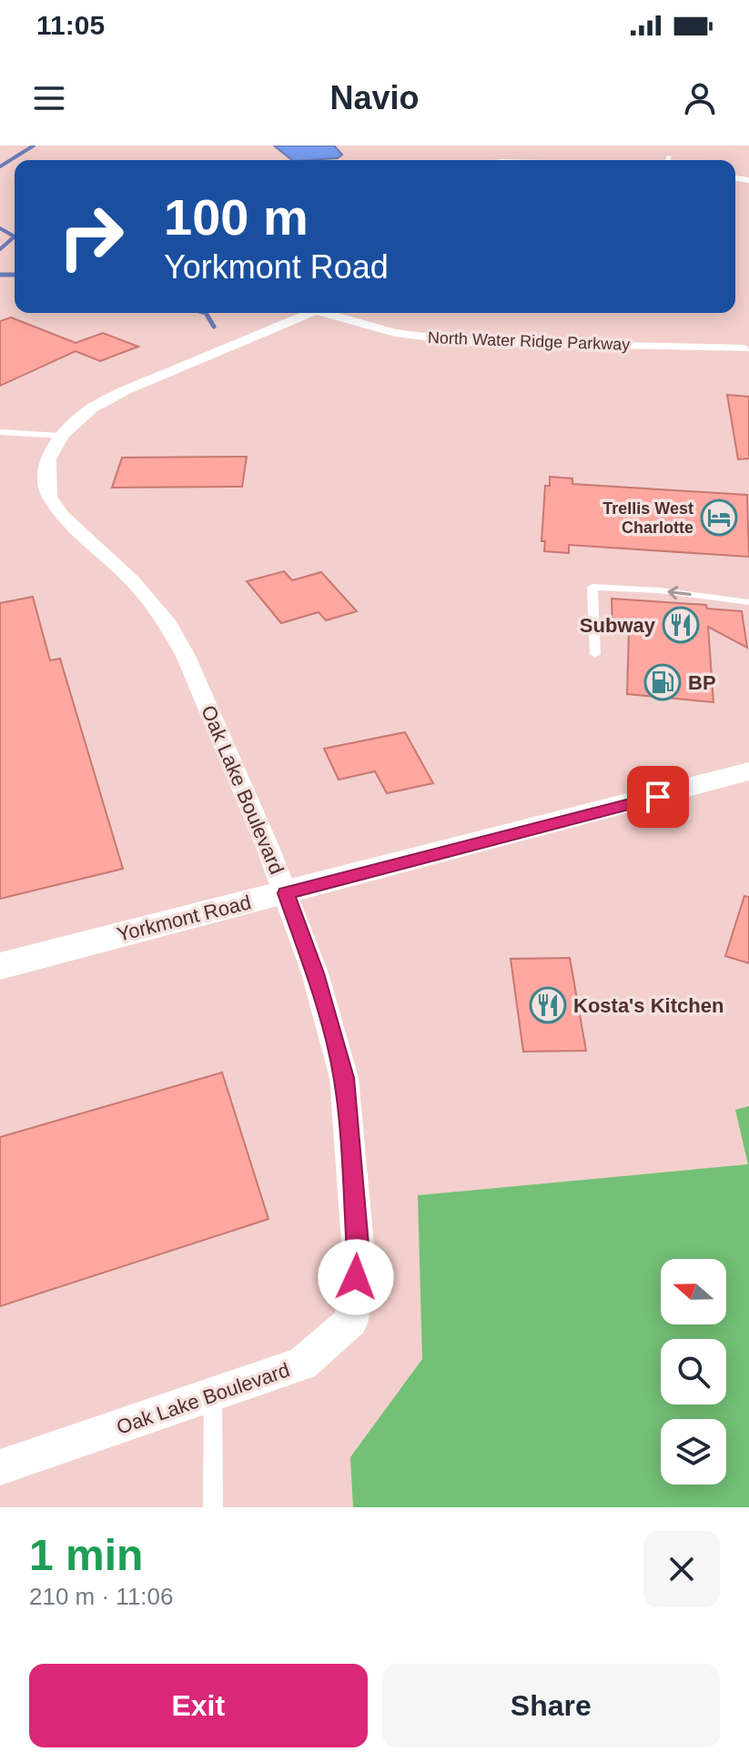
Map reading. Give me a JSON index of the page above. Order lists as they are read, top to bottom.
{
  "streets": {
    "street": ["North Water Ridge Parkway", "Oak Lake Boulevard", "Yorkmont Road"]
  },
  "crossings": [
    ["Oak Lake Boulevard", "Yorkmont Road"]
  ],
  "places": {
    "hotel": ["Trellis West Charlotte"],
    "restaurant": ["Subway", "Kosta's Kitchen"],
    "fuel station": ["BP"]
  },
  "north": "left",
  "page": {
    "status": "11:05",
    "header": "Navio",
    "turn": ["100 m", "Yorkmont Road"],
    "heading": ["1 min", "210 m · 11:06"],
    "buttons": ["Exit", "Share"]
  }
}
